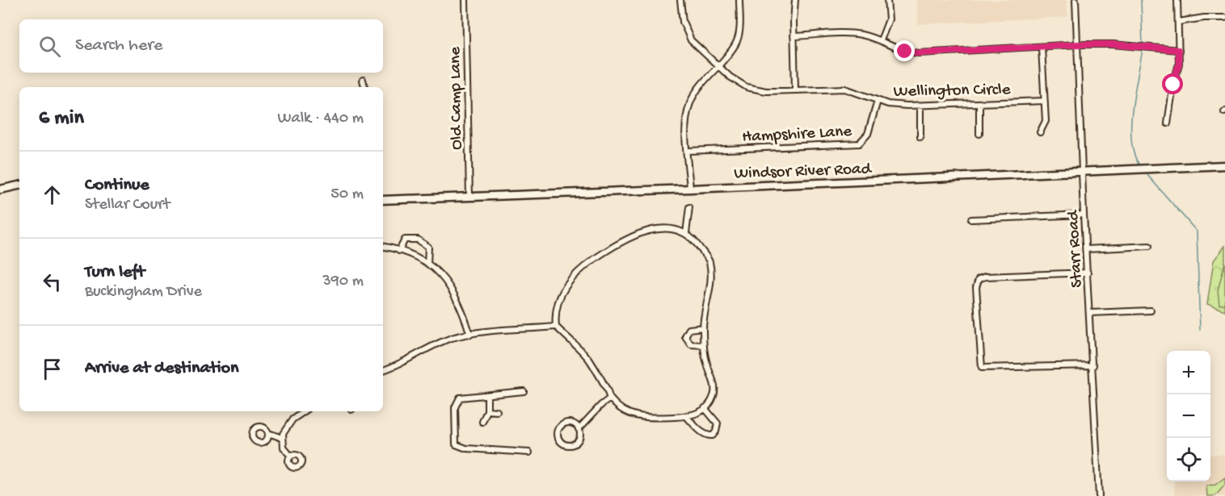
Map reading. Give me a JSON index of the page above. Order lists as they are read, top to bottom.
{
  "streets": {
    "main road": ["Windsor River Road"],
    "street": [
      "Wellington Circle",
      "Old Camp Lane",
      "Hampshire Lane",
      "Starr Road"
    ]
  },
  "crossings": [
    ["Wellington Circle", "Hampshire Lane"],
    ["Old Camp Lane", "Windsor River Road"],
    ["Windsor River Road", "Starr Road"]
  ],
  "page": {
    "search": "Search here",
    "heading": ["6 min", "Walk · 440 m"],
    "list": [
      ["Continue", "Stellar Court", "50 m"],
      ["Turn left", "Buckingham Drive", "390 m"],
      "Arrive at destination"
    ],
    "map_buttons": ["+", "−"]
  }
}
